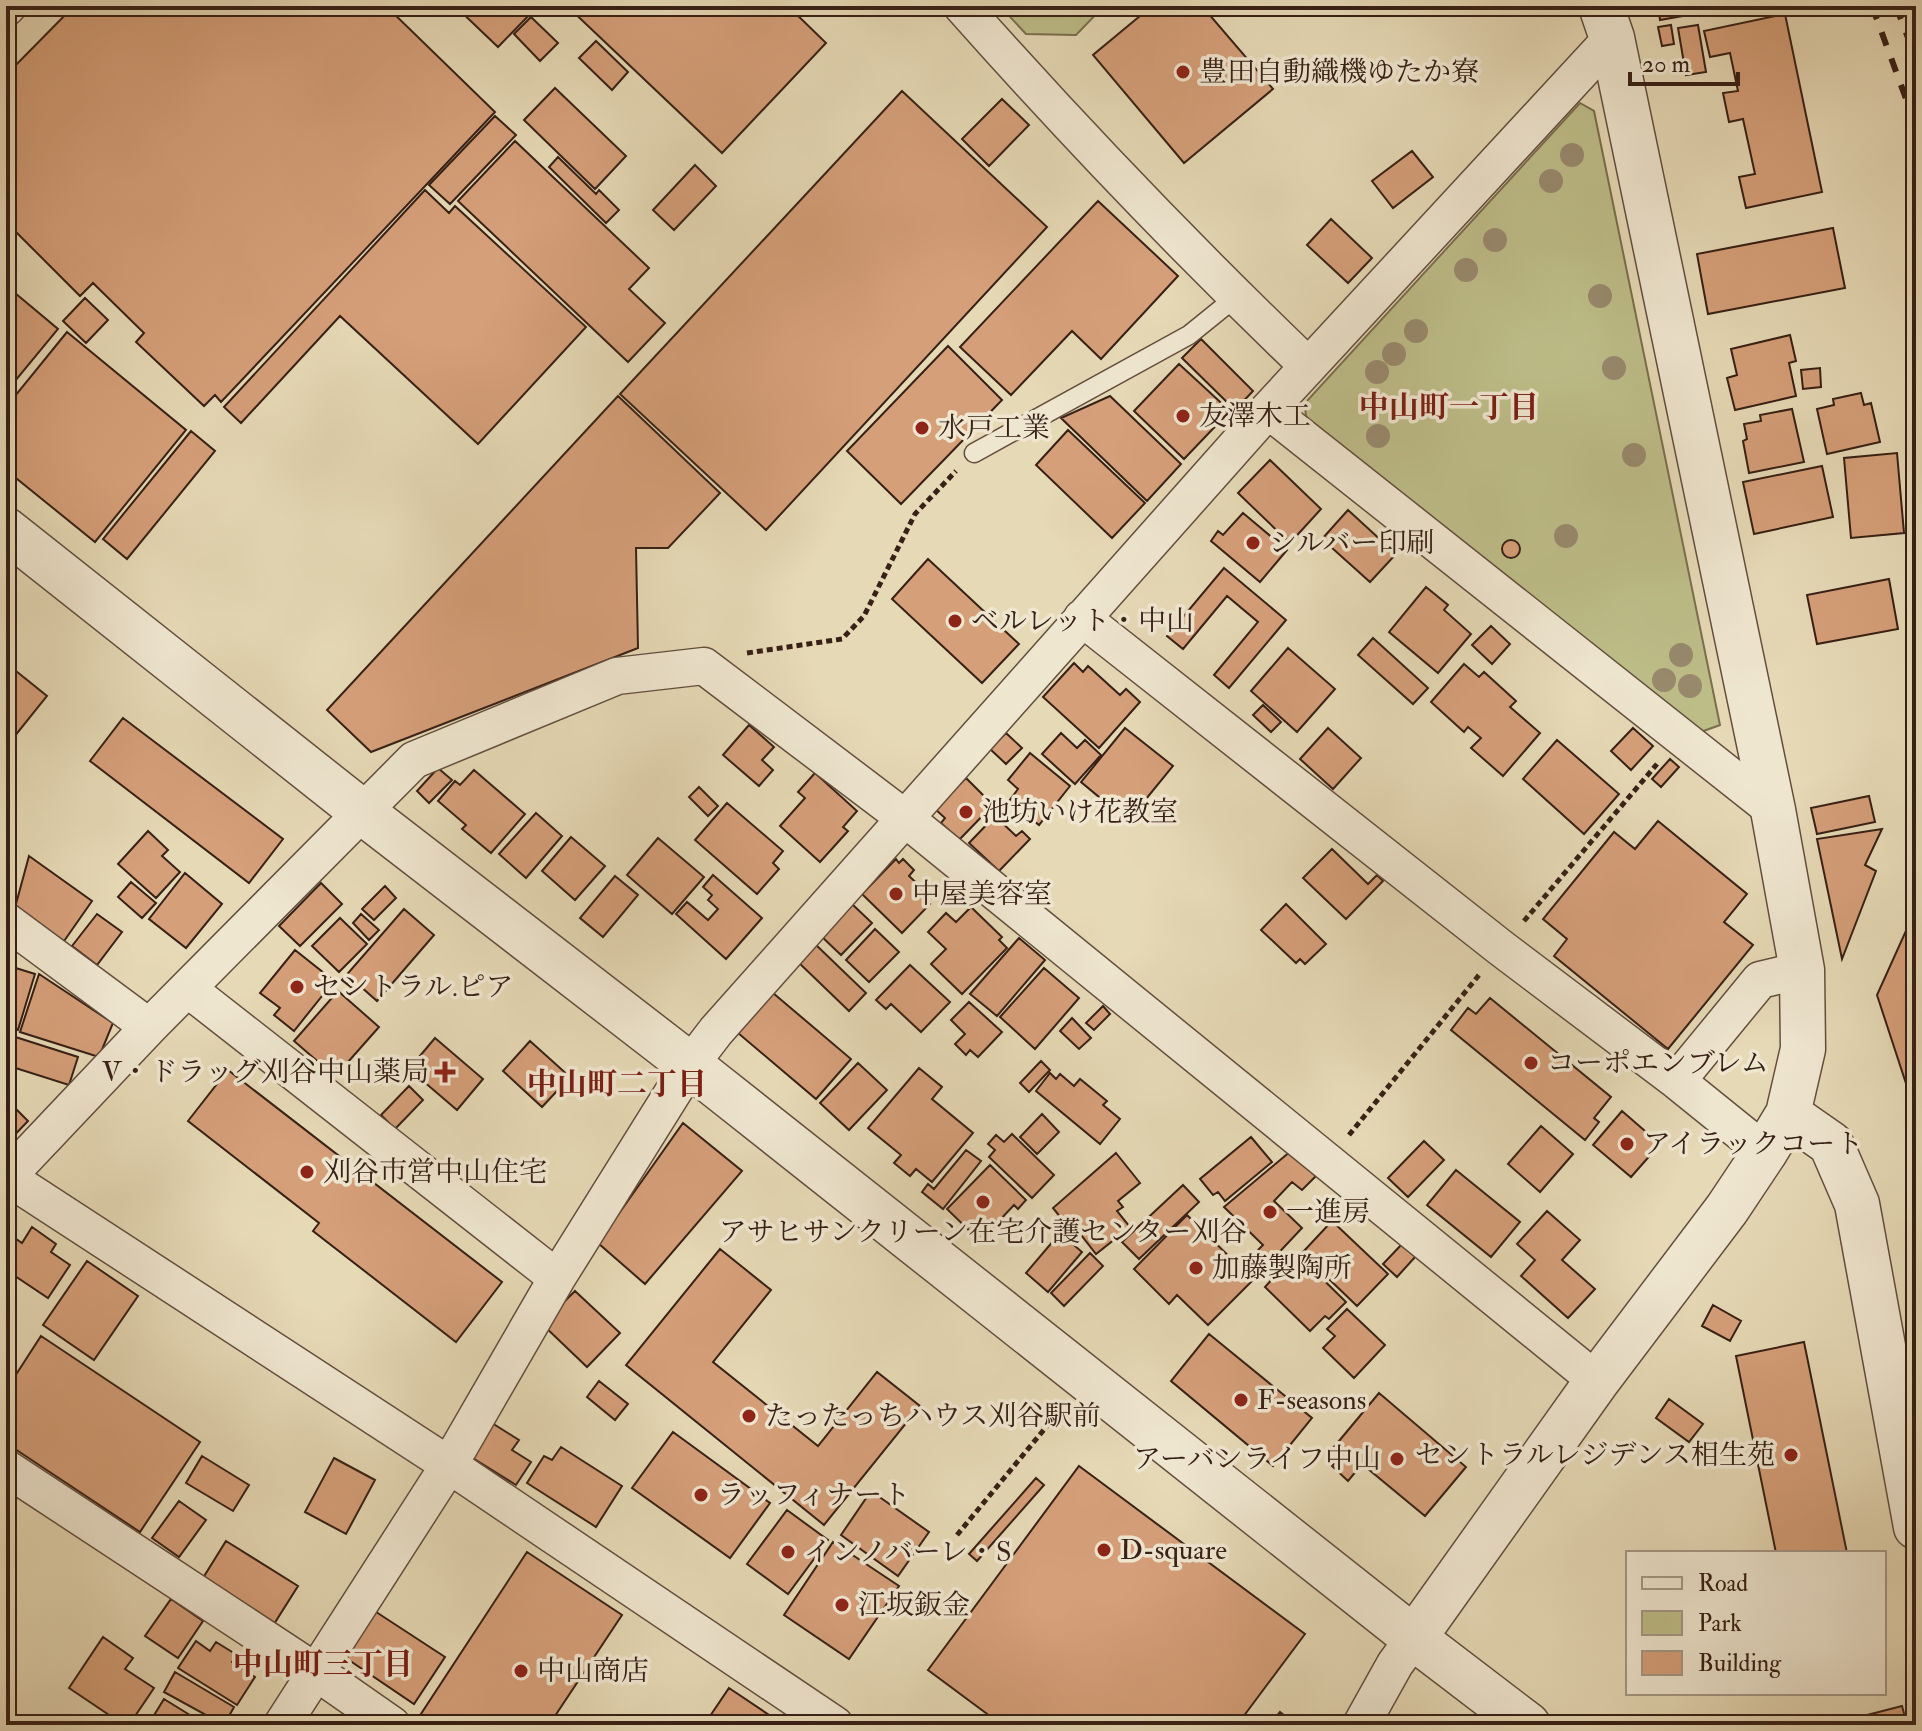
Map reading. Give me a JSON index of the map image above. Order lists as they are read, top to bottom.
{
  "districts": ["中山町一丁目", "中山町二丁目", "中山町三丁目"],
  "places": {
    "other": [
      "豊田自動織機ゆたか寮",
      "友澤木工",
      "水戸工業",
      "シルバー印刷",
      "ベルレット・中山",
      "池坊いけ花教室",
      "中屋美容室",
      "セントラル.ピア",
      "コーポエンブレム",
      "アイラックコート",
      "刈谷市営中山住宅",
      "アサヒサンクリーン在宅介護センター刈谷",
      "一進房",
      "加藤製陶所",
      "F-seasons",
      "たったっちハウス刈谷駅前",
      "セントラルレジデンス相生苑",
      "アーバンライフ中山",
      "ラッフィナート",
      "D-square",
      "インノバーレ・S",
      "江坂鈑金",
      "中山商店"
    ],
    "health": ["V・ドラッグ刈谷中山薬局"]
  },
  "legend": ["Road", "Park", "Building"],
  "scale_bar": "20 m"
}
